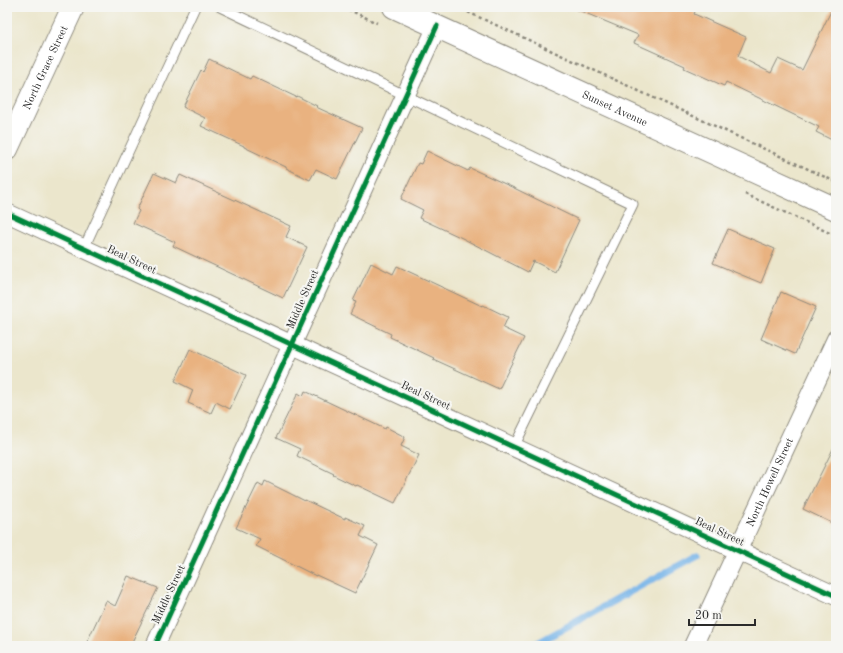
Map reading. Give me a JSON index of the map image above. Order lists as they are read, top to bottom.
{
  "streets": {
    "main road": ["North Grace Street", "Sunset Avenue"],
    "street": ["Beal Street", "Middle Street", "North Howell Street"]
  },
  "crossings": [
    ["Sunset Avenue", "Middle Street"],
    ["Beal Street", "Middle Street"],
    ["Beal Street", "North Howell Street"]
  ],
  "scale_bar": "20 m"
}
